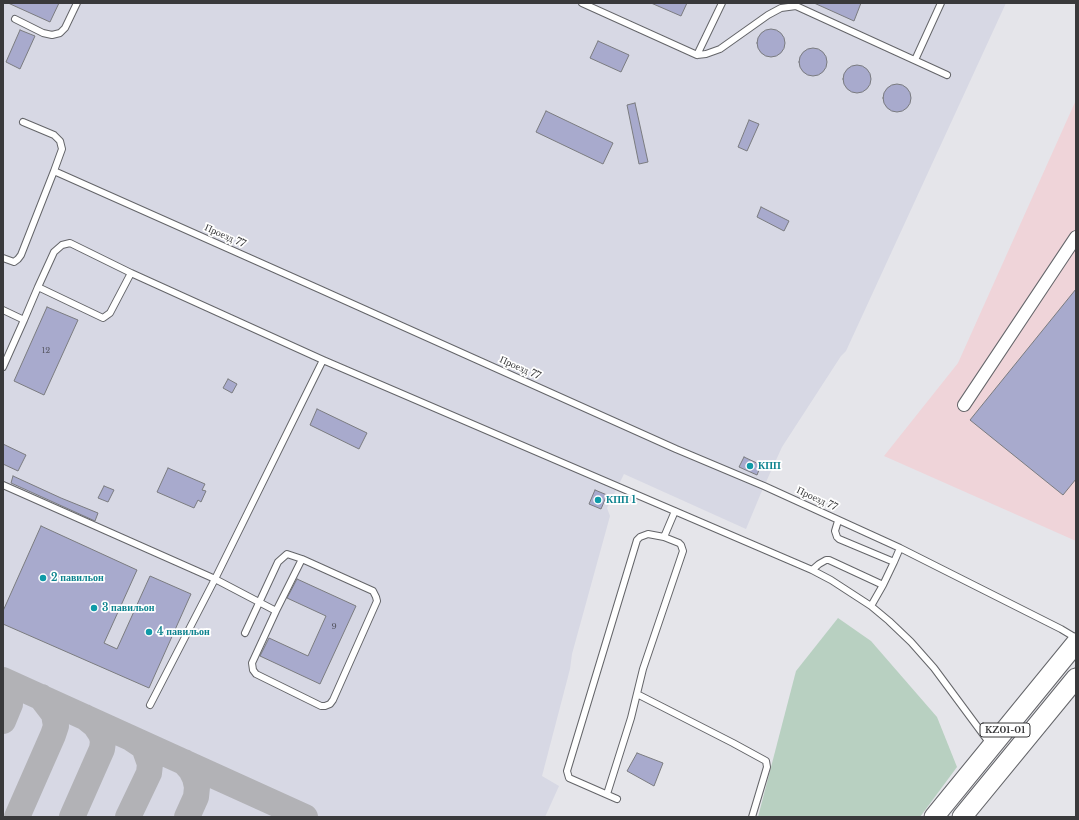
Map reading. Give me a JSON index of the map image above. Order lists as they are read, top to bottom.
{
  "streets": {
    "highway": ["KZ01-01"],
    "lane": ["Проезд 77"]
  },
  "places": [
    "КПП",
    "КПП 1",
    "2 павильон",
    "3 павильон",
    "4 павильон"
  ],
  "house_numbers": ["12", "9"]
}
